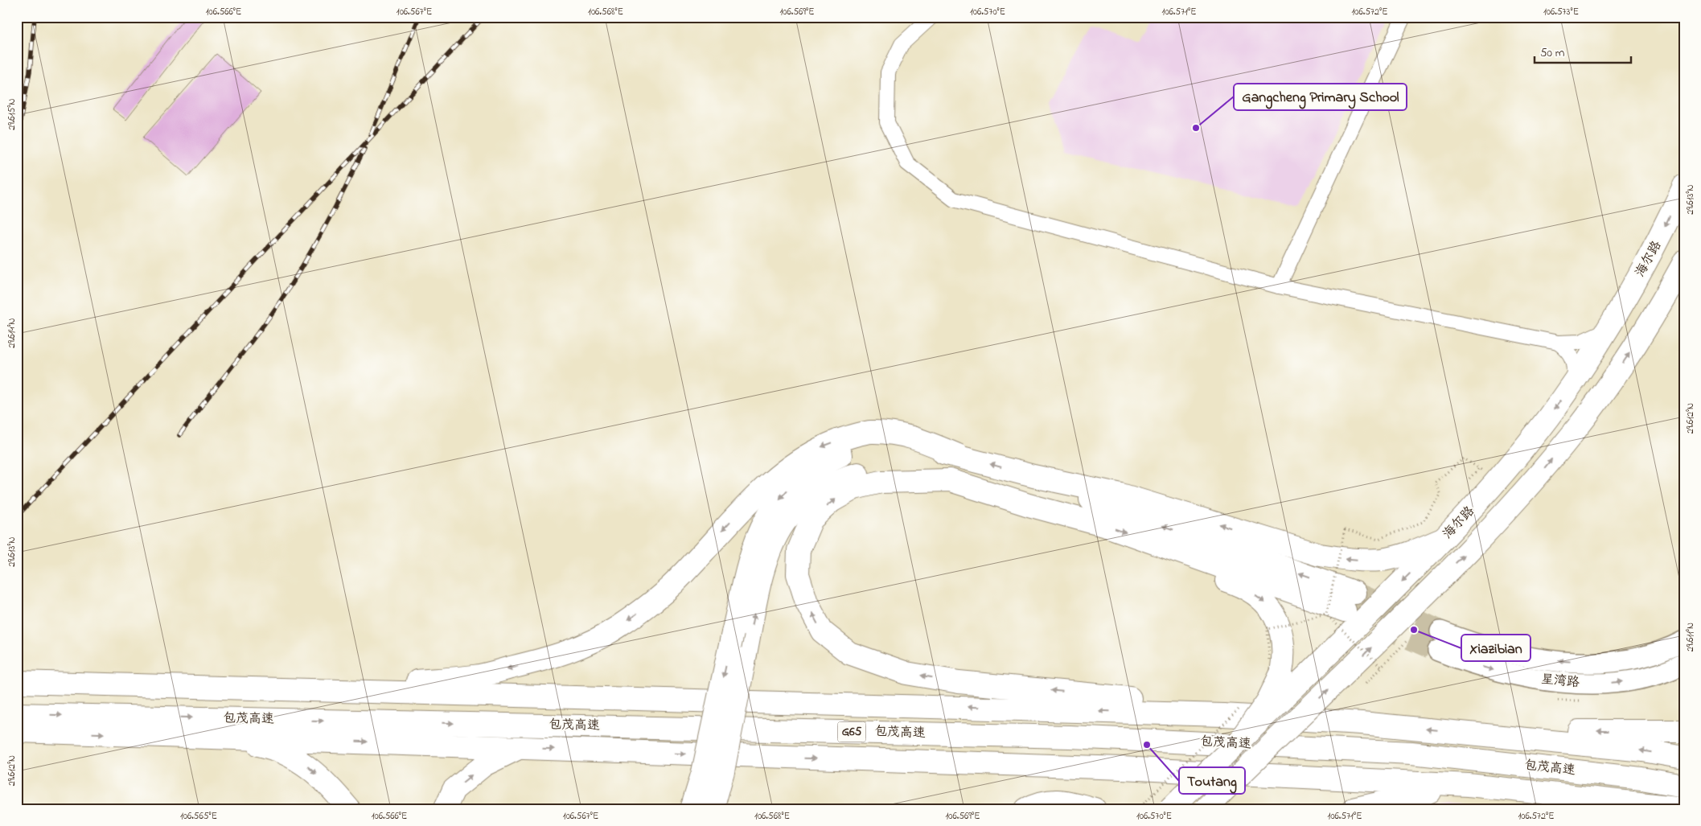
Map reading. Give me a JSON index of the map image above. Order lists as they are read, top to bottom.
{
  "streets": {
    "main road": ["海尔路", "包茂高速", "G65"],
    "street": ["星湾路"]
  },
  "places": ["Gangcheng Primary School", "Xiazibian", "Toutang"],
  "scale_bar": "50 m",
  "coordinates": [
    "106.566°E",
    "106.567°E",
    "106.568°E",
    "106.569°E",
    "106.570°E",
    "106.571°E",
    "106.572°E",
    "106.573°E",
    "29.615°N",
    "29.613°N",
    "29.614°N",
    "29.612°N",
    "29.611°N",
    "106.565°E"
  ]
}
